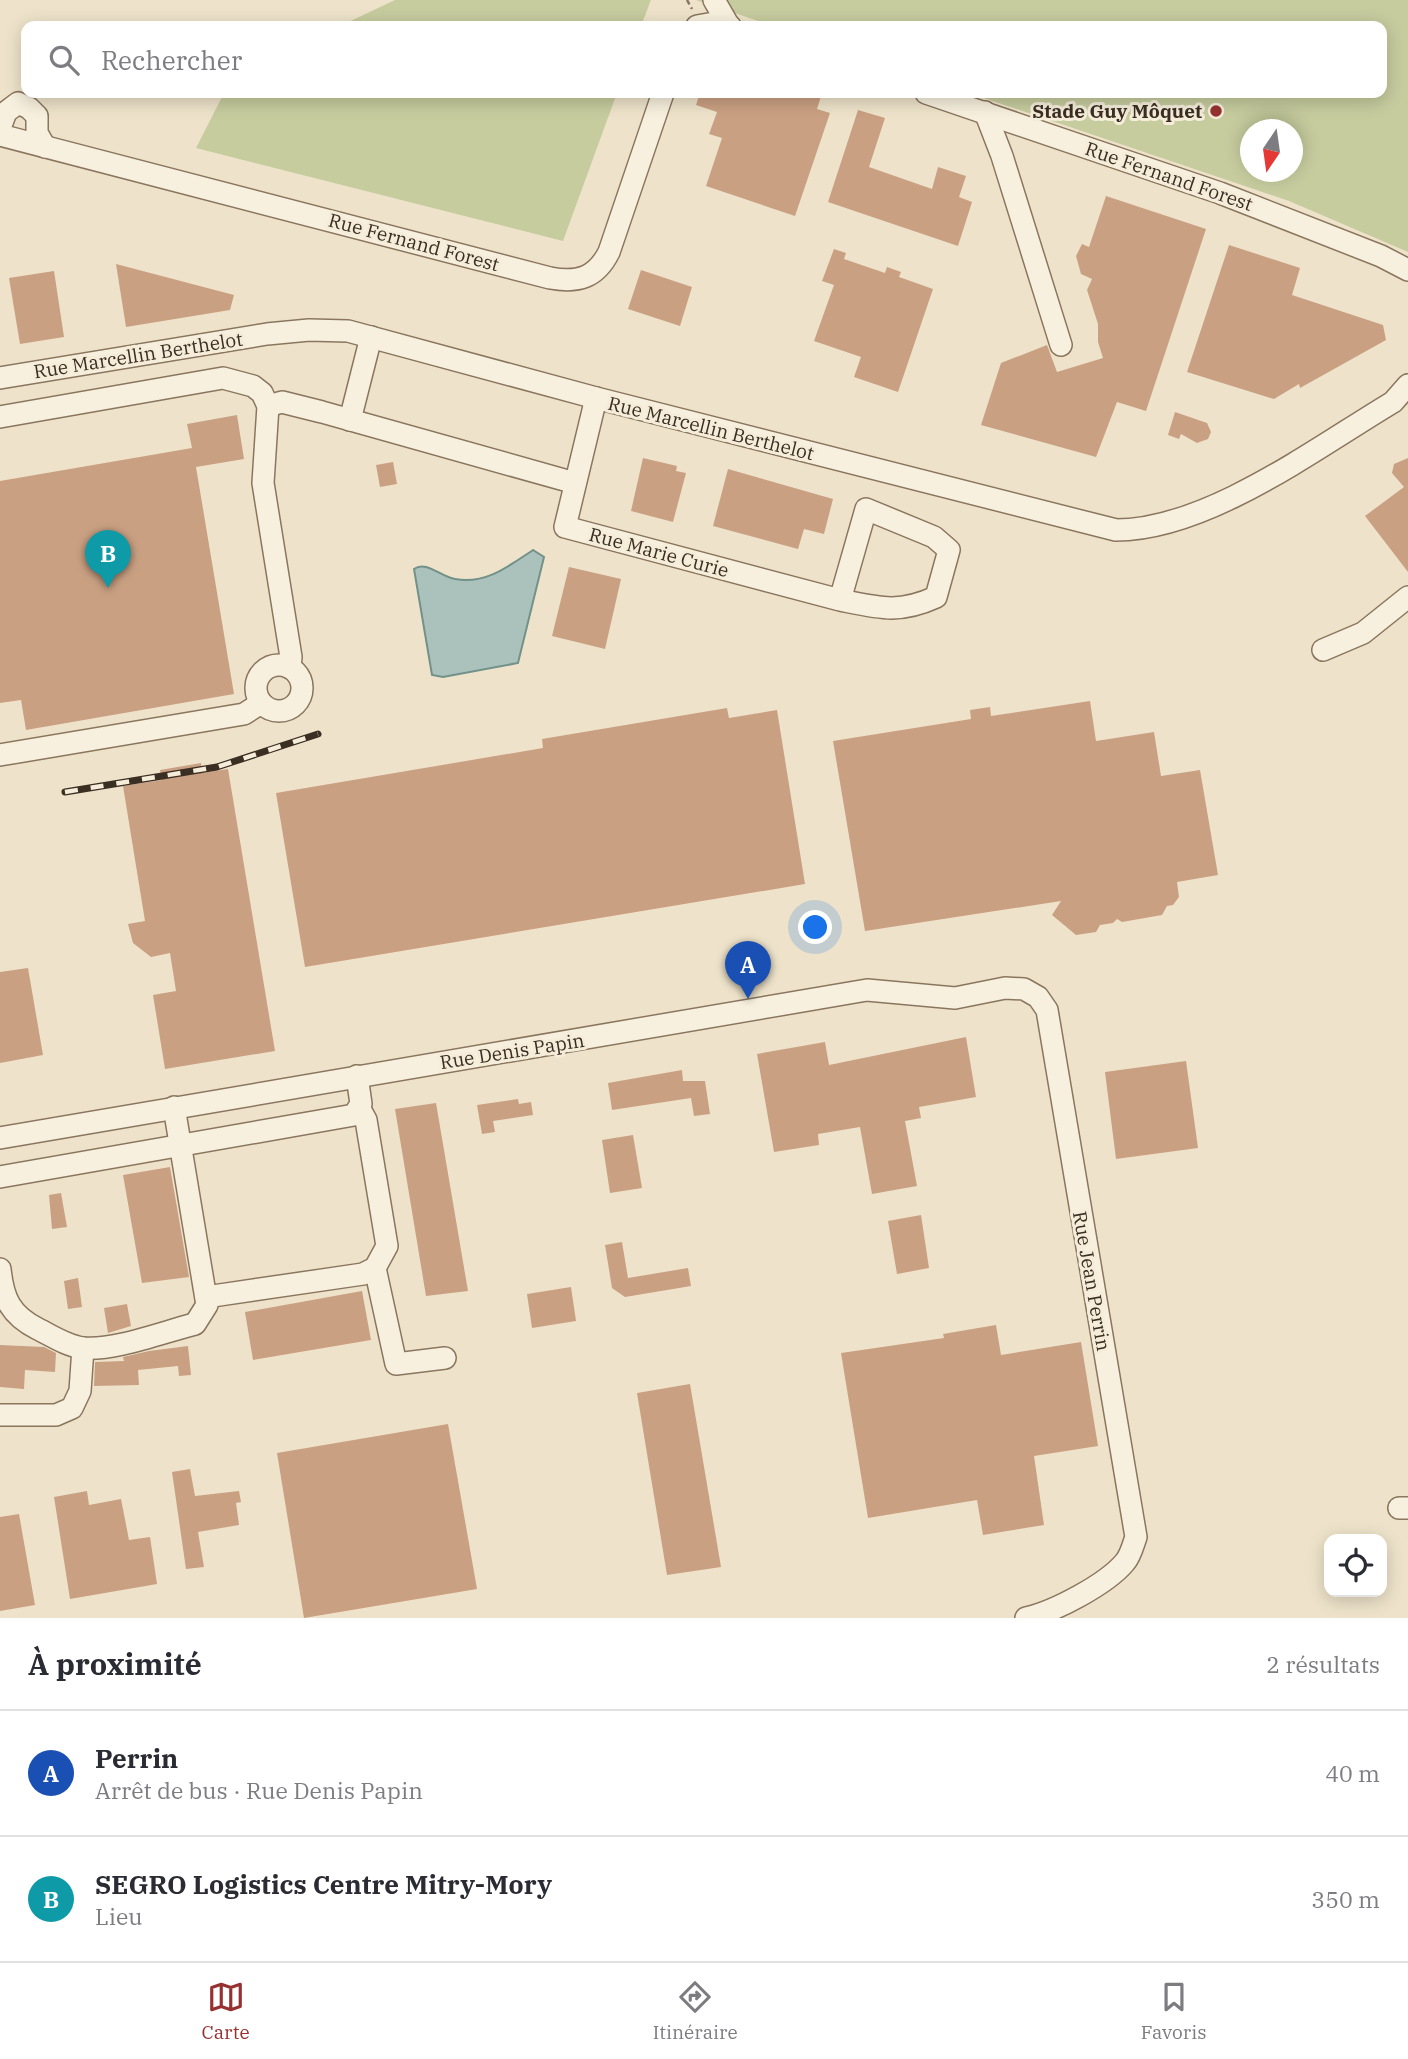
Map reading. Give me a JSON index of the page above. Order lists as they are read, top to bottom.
{
  "streets": {
    "street": [
      "Rue Fernand Forest",
      "Rue Marcellin Berthelot",
      "Rue Marie Curie",
      "Rue Denis Papin",
      "Rue Jean Perrin"
    ]
  },
  "crossings": [
    ["Rue Marcellin Berthelot", "Rue Marie Curie"],
    ["Rue Denis Papin", "Rue Jean Perrin"]
  ],
  "places": ["Stade Guy Môquet"],
  "north": "bottom",
  "page": {
    "search": "Rechercher",
    "pins": ["B", "A"],
    "heading": ["À proximité", "2 résultats"],
    "list": [
      {
        "mark": "A",
        "name": "Perrin",
        "note": "Arrêt de bus · Rue Denis Papin",
        "value": "40 m"
      },
      {
        "mark": "B",
        "name": "SEGRO Logistics Centre Mitry-Mory",
        "note": "Lieu",
        "value": "350 m"
      }
    ],
    "nav": ["Carte", "Itinéraire", "Favoris"]
  }
}
